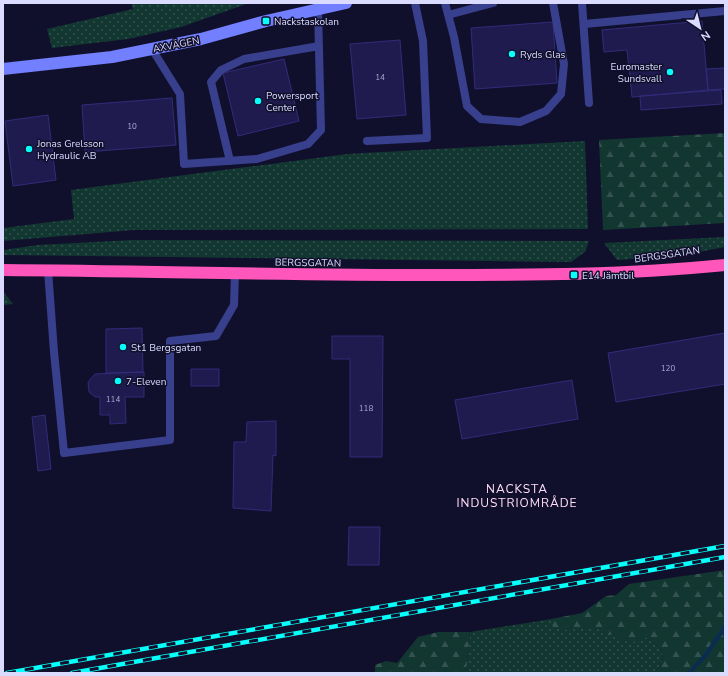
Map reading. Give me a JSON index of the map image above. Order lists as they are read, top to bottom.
{
  "streets": {
    "highway": ["BERGSGATAN"],
    "street": ["AXVÄGEN"]
  },
  "districts": ["NACKSTA INDUSTRIOMRÅDE"],
  "places": {
    "transit": ["Nackstaskolan", "E14 Jämtbil"],
    "other": [
      "Ryds Glas",
      "Euromaster Sundsvall",
      "Powersport Center",
      "Jonas Grelsson Hydraulic AB",
      "St1 Bergsgatan",
      "7-Eleven"
    ]
  },
  "house_numbers": [
    "14",
    "10",
    "120",
    "114",
    "118"
  ],
  "north": "bottom right"
}
